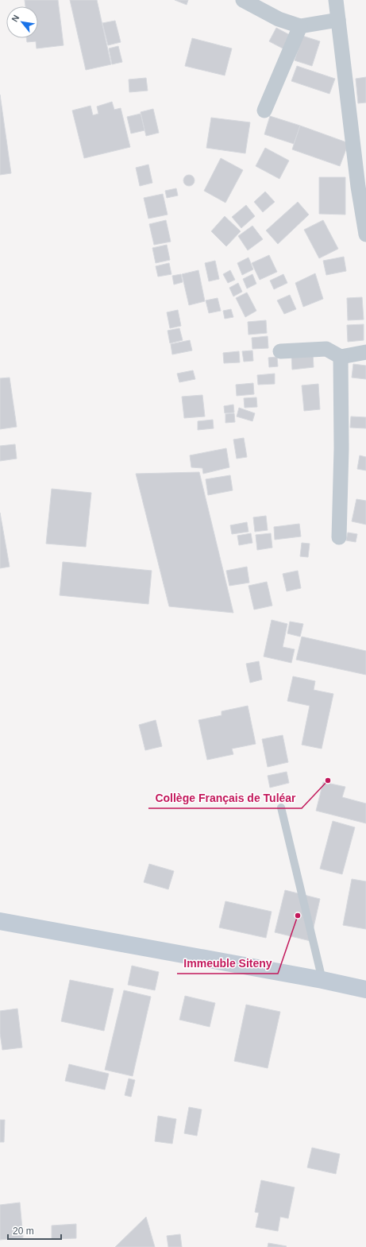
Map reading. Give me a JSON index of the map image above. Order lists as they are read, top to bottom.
{
  "places": ["Collège Français de Tuléar", "Immeuble Siteny"],
  "scale_bar": "20 m",
  "north": "top left"
}
